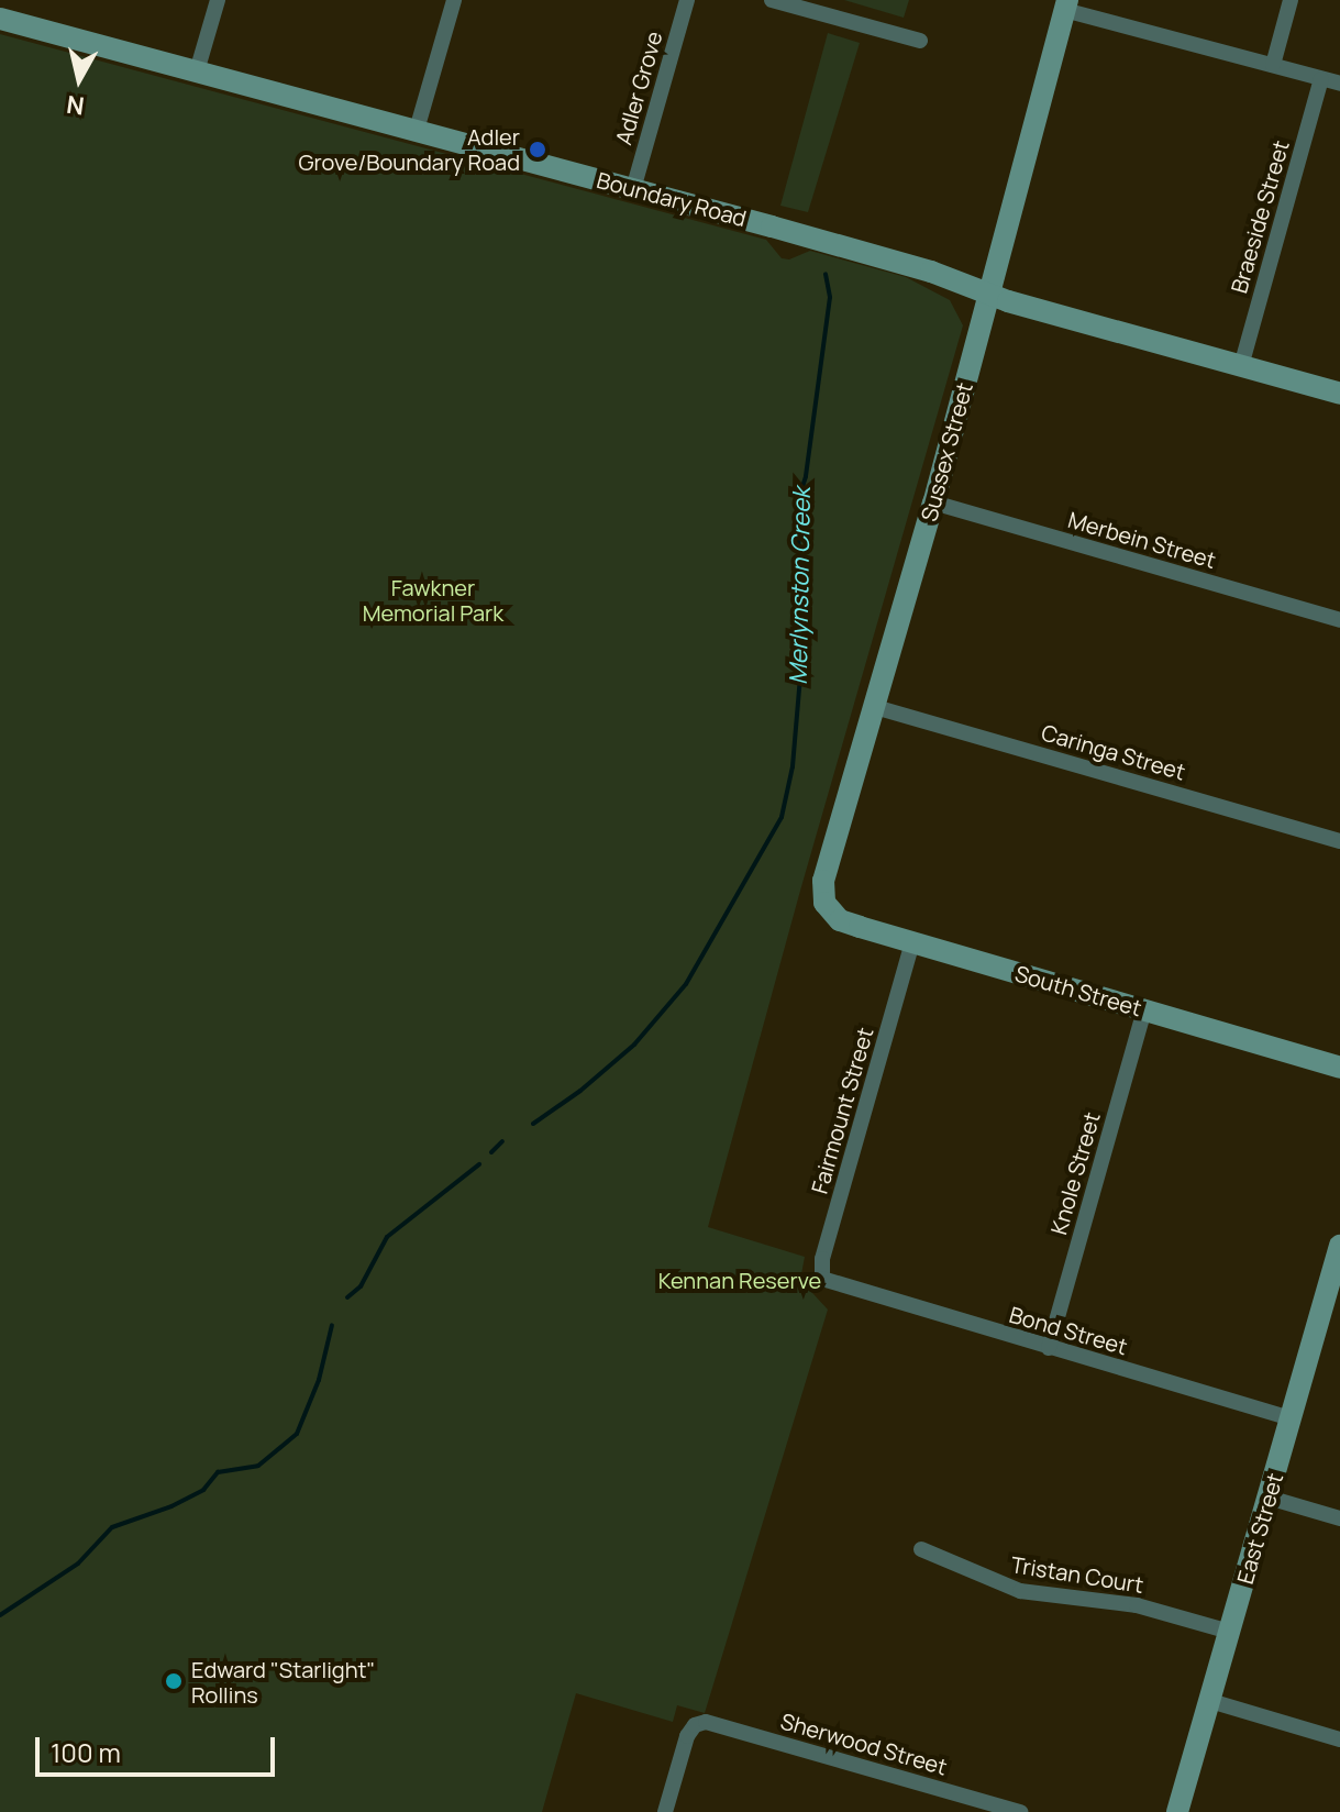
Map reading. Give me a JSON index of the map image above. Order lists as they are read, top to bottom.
{
  "streets": {
    "street": [
      "Adler Grove",
      "Boundary Road",
      "Braeside Street",
      "Sussex Street",
      "Merbein Street",
      "Caringa Street",
      "South Street",
      "Fairmount Street",
      "Knole Street",
      "Bond Street",
      "East Street",
      "Tristan Court",
      "Sherwood Street"
    ]
  },
  "crossings": [
    ["Adler Grove", "Boundary Road"],
    ["Boundary Road", "Braeside Street"],
    ["Boundary Road", "Sussex Street"],
    ["Sussex Street", "Merbein Street"],
    ["Sussex Street", "Caringa Street"],
    ["Sussex Street", "South Street"],
    ["South Street", "Fairmount Street"],
    ["South Street", "Knole Street"],
    ["Fairmount Street", "Bond Street"],
    ["Knole Street", "Bond Street"],
    ["Bond Street", "East Street"],
    ["East Street", "Tristan Court"]
  ],
  "water": ["Merlynston Creek"],
  "parks": ["Fawkner Memorial Park", "Kennan Reserve"],
  "places": ["Adler Grove/Boundary Road", "Edward \"Starlight\" Rollins"],
  "scale_bar": "100 m",
  "north": "bottom"
}
